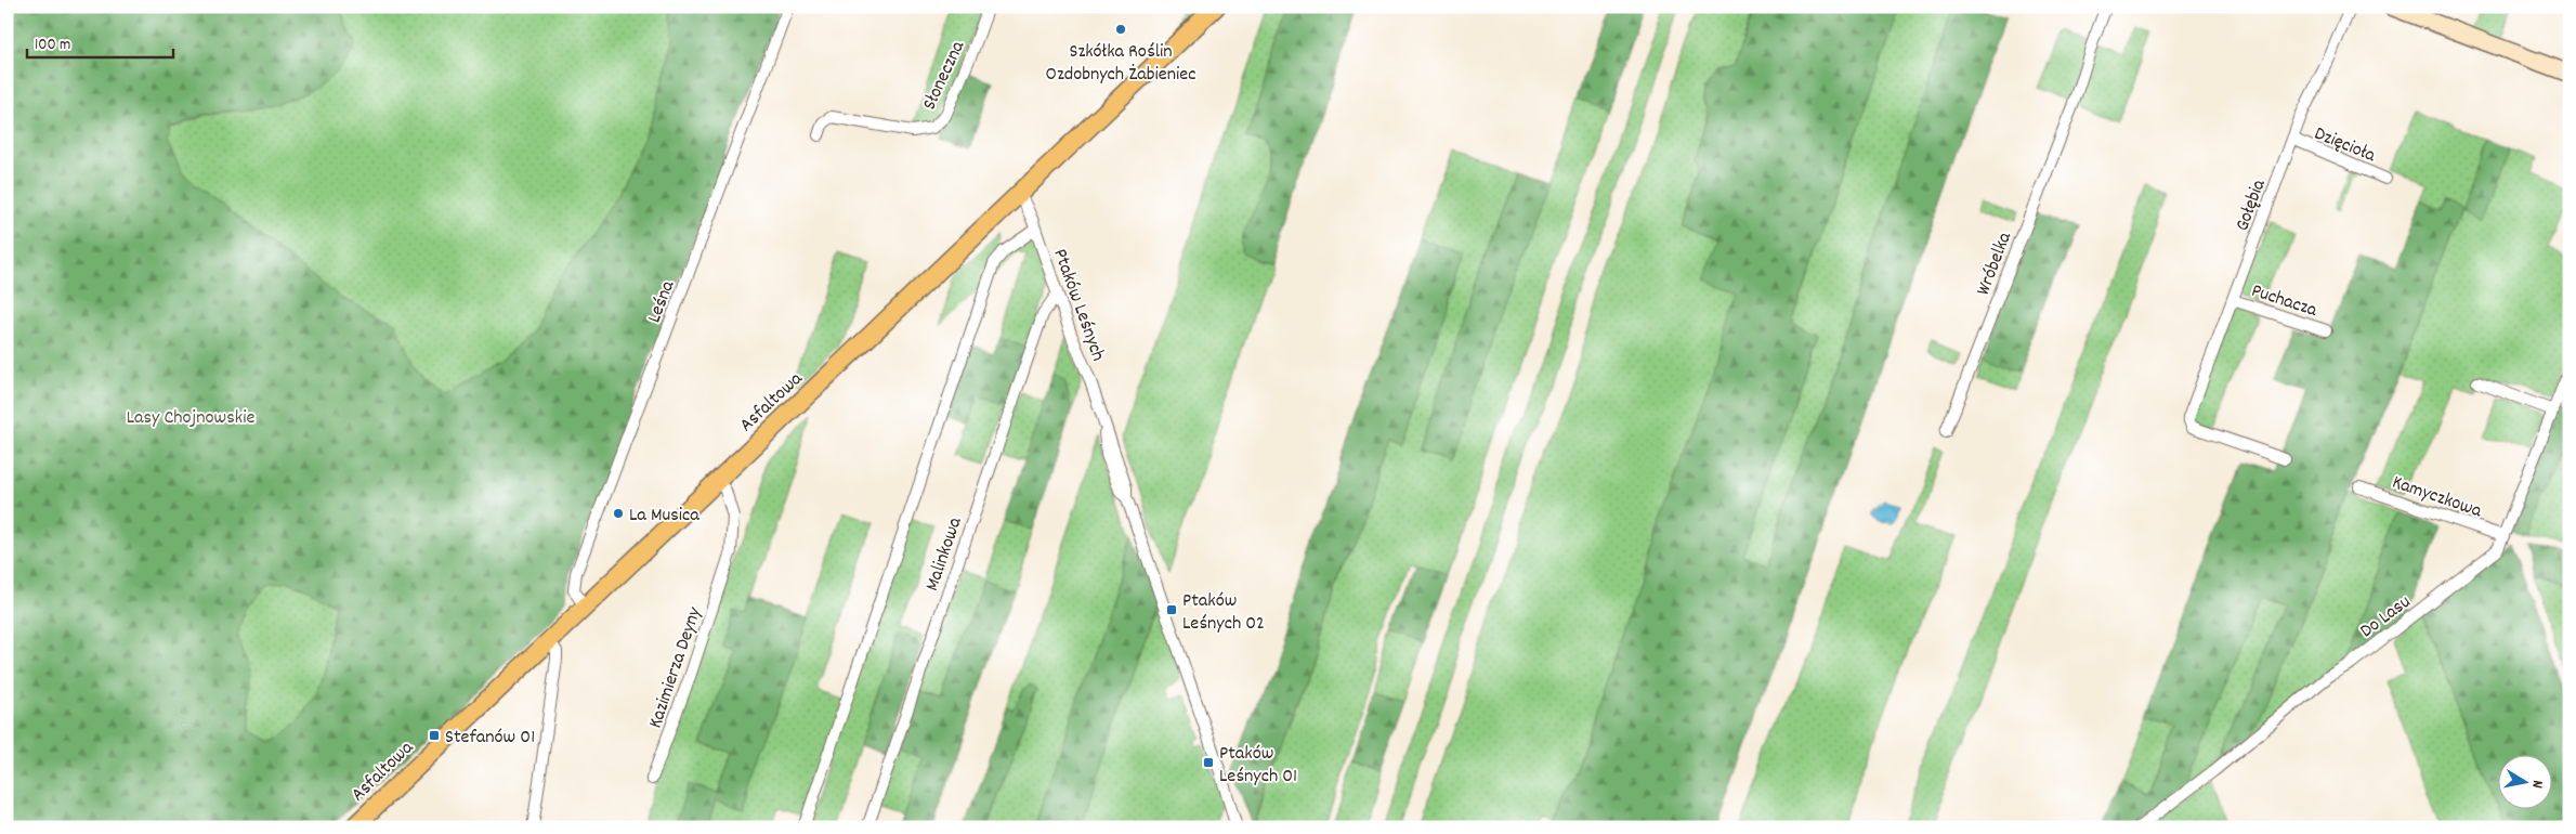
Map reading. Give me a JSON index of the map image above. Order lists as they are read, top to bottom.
{
  "streets": {
    "main road": ["Asfaltowa"],
    "street": [
      "Słoneczna",
      "Dzięcioła",
      "Gołębia",
      "Wróbelka",
      "Puchacza",
      "Leśna",
      "Ptaków Leśnych",
      "Kamyczkowa",
      "Malinkowa",
      "Do Lasu",
      "Kazimierza Deyny"
    ]
  },
  "crossings": [
    ["Dzięcioła", "Gołębia"],
    ["Gołębia", "Puchacza"],
    ["Leśna", "Asfaltowa"],
    ["Ptaków Leśnych", "Asfaltowa"],
    ["Ptaków Leśnych", "Malinkowa"],
    ["Asfaltowa", "Kazimierza Deyny"],
    ["Kamyczkowa", "Do Lasu"]
  ],
  "parks": ["Lasy Chojnowskie"],
  "places": {
    "other": ["Szkółka Roślin Ozdobnych Żabieniec", "La Musica"],
    "transit": ["Ptaków Leśnych 02", "Stefanów 01", "Ptaków Leśnych 01"]
  },
  "scale_bar": "100 m",
  "north": "right"
}
